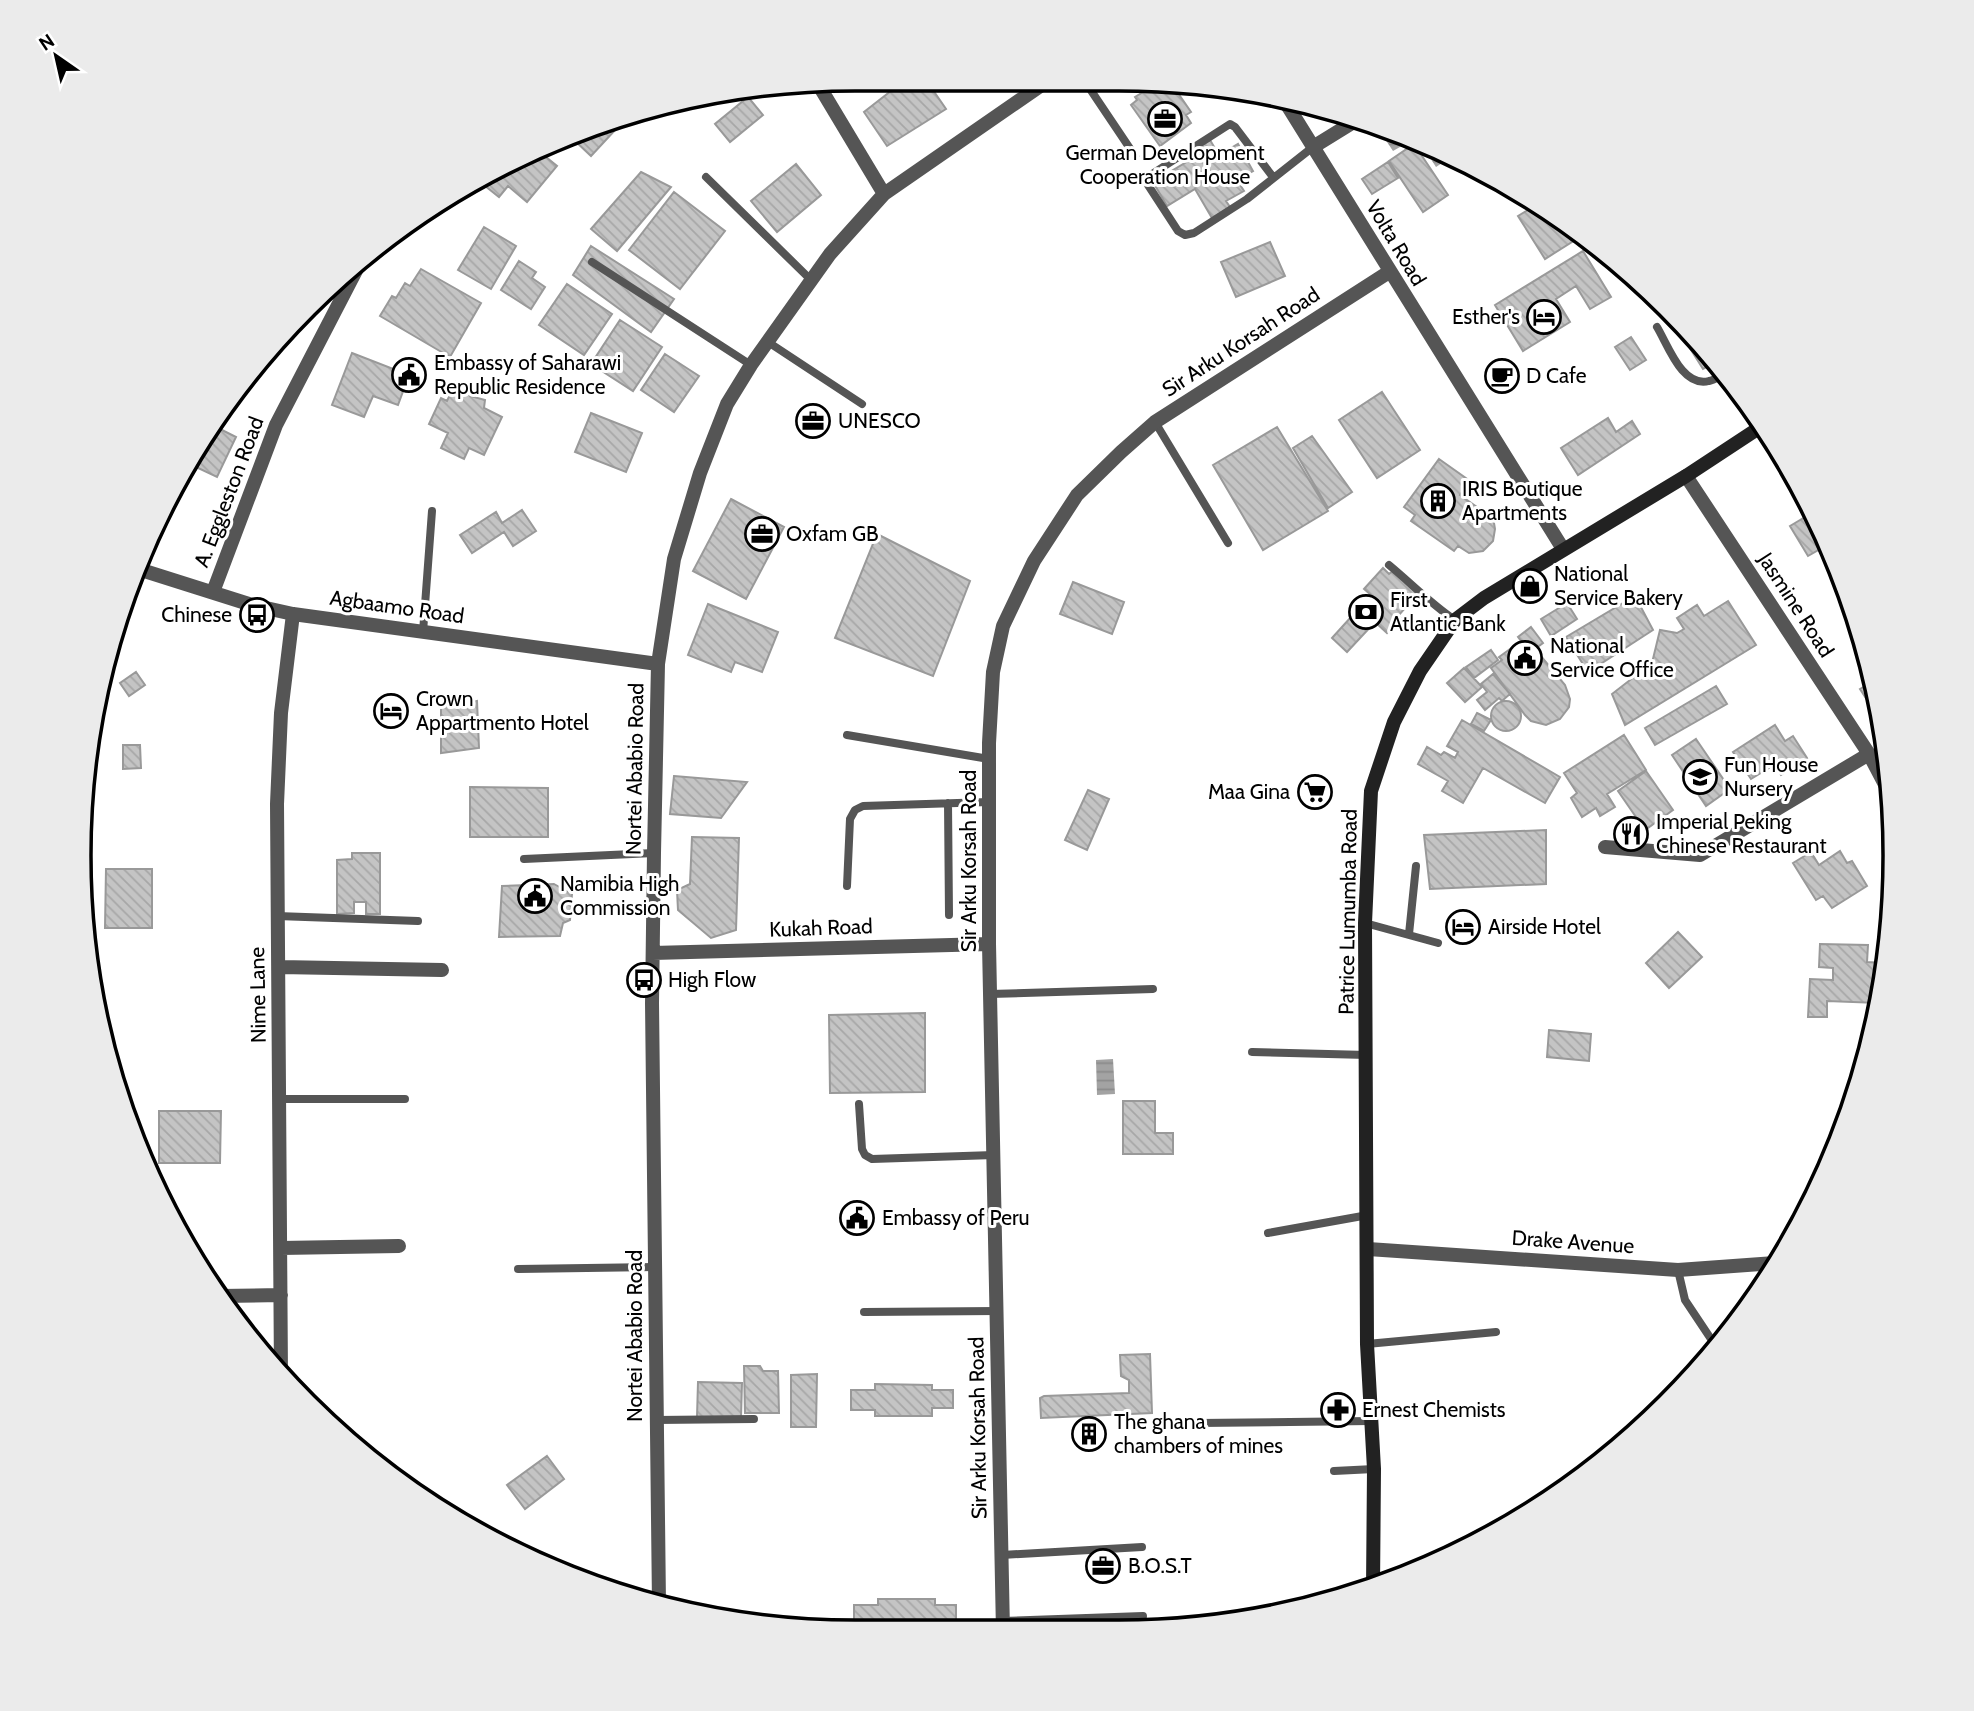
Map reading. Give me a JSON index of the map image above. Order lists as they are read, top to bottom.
{
  "streets": {
    "street": [
      "Volta Road",
      "Sir Arku Korsah Road",
      "A. Eggleston Road",
      "Jasmine Road",
      "Agbaamo Road",
      "Nortei Ababio Road",
      "Patrice Lumumba Road",
      "Kukah Road",
      "Nime Lane",
      "Drake Avenue"
    ]
  },
  "crossings": [
    ["Volta Road", "Sir Arku Korsah Road"],
    ["Volta Road", "Patrice Lumumba Road"],
    ["Sir Arku Korsah Road", "Kukah Road"],
    ["A. Eggleston Road", "Agbaamo Road"],
    ["Jasmine Road", "Patrice Lumumba Road"],
    ["Agbaamo Road", "Nortei Ababio Road"],
    ["Agbaamo Road", "Nime Lane"],
    ["Nortei Ababio Road", "Kukah Road"],
    ["Patrice Lumumba Road", "Drake Avenue"]
  ],
  "places": {
    "office": [
      "German Development Cooperation House",
      "UNESCO",
      "Oxfam GB",
      "B.O.S.T"
    ],
    "hotel": ["Esther's", "Crown Appartmento Hotel", "Airside Hotel"],
    "public building": [
      "Embassy of Saharawi Republic Residence",
      "National Service Office",
      "Namibia High Commission",
      "Embassy of Peru"
    ],
    "cafe": ["D Cafe"],
    "building": ["IRIS Boutique Apartments", "The ghana chambers of mines"],
    "shop": ["National Service Bakery"],
    "bank": ["First Atlantic Bank"],
    "bus stop": ["Chinese", "High Flow"],
    "school or university": ["Fun House Nursery"],
    "supermarket": ["Maa Gina"],
    "restaurant": ["Imperial Peking Chinese Restaurant"],
    "pharmacy": ["Ernest Chemists"]
  },
  "north": "top left"
}
